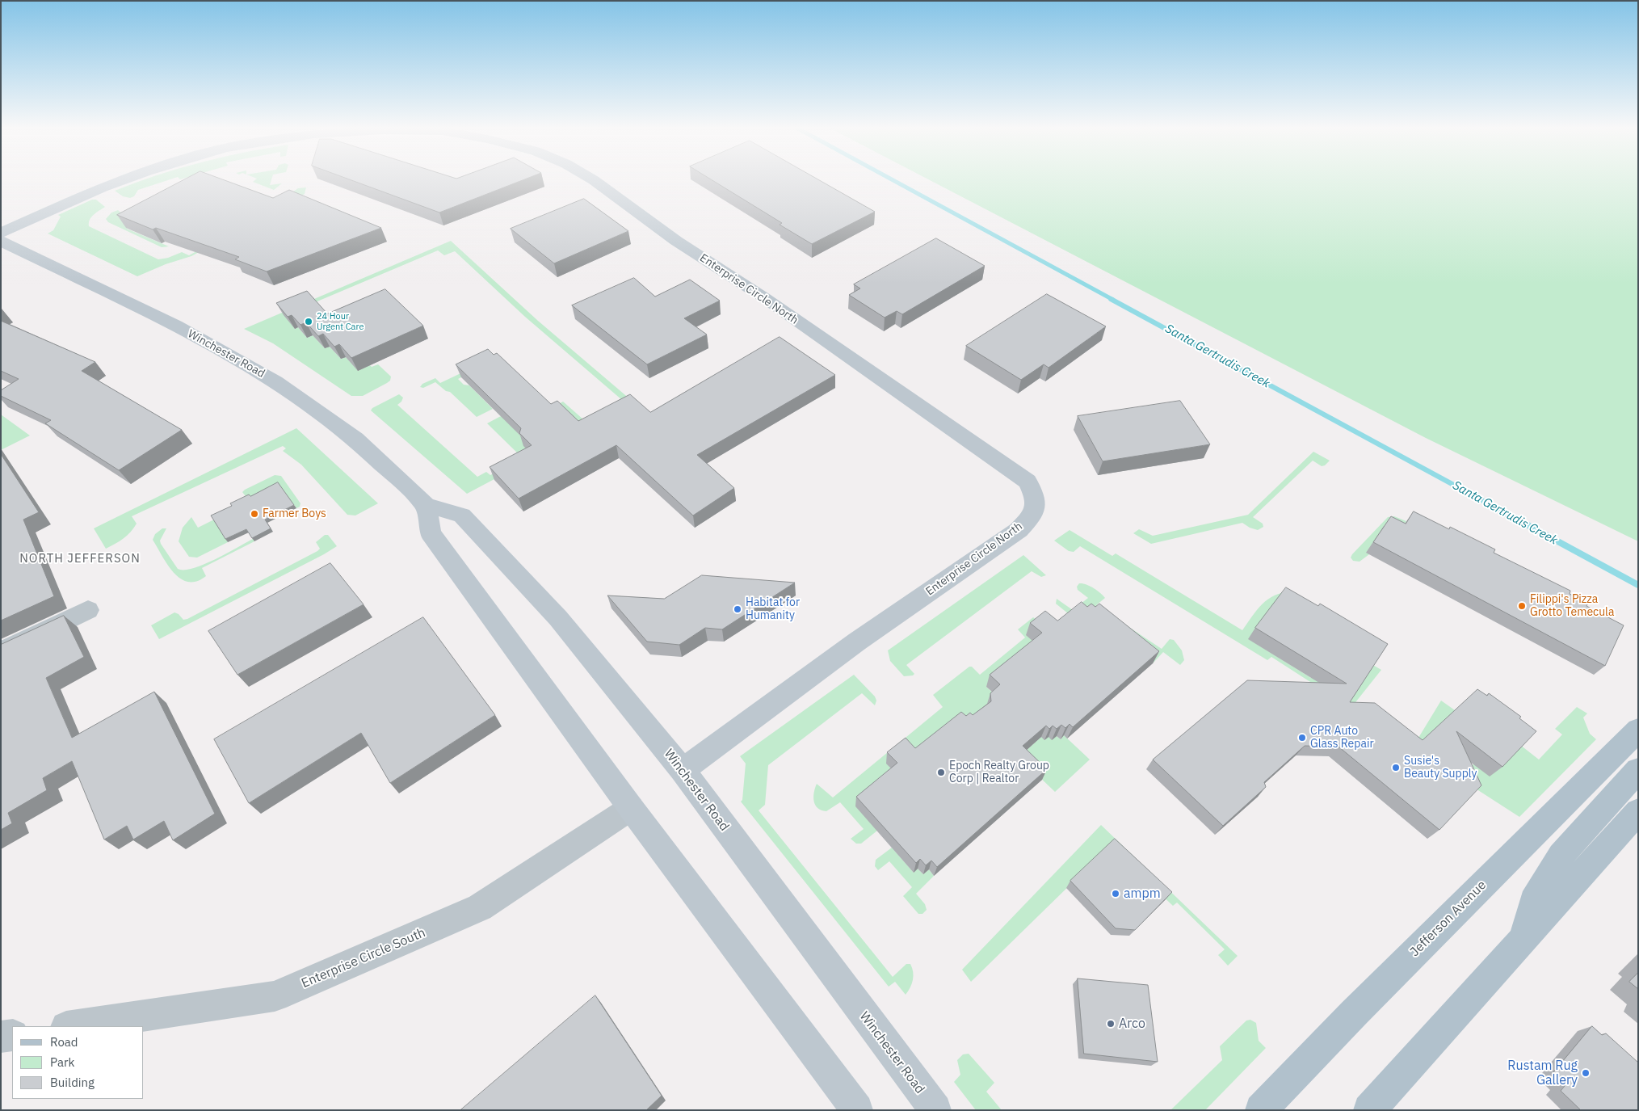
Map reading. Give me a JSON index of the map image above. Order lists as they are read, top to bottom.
{
  "streets": {
    "main road": ["Enterprise Circle North", "Winchester Road", "Jefferson Avenue"],
    "street": ["Enterprise Circle South"]
  },
  "crossings": [
    ["Enterprise Circle North", "Winchester Road"]
  ],
  "districts": ["NORTH JEFFERSON"],
  "water": ["Santa Gertrudis Creek"],
  "places": [
    "24 Hour Urgent Care",
    "Farmer Boys",
    "Filippi's Pizza Grotto Temecula",
    "Habitat for Humanity",
    "CPR Auto Glass Repair",
    "Susie's Beauty Supply",
    "Epoch Realty Group Corp | Realtor",
    "ampm",
    "Arco",
    "Rustam Rug Gallery"
  ],
  "legend": ["Road", "Park", "Building"]
}
